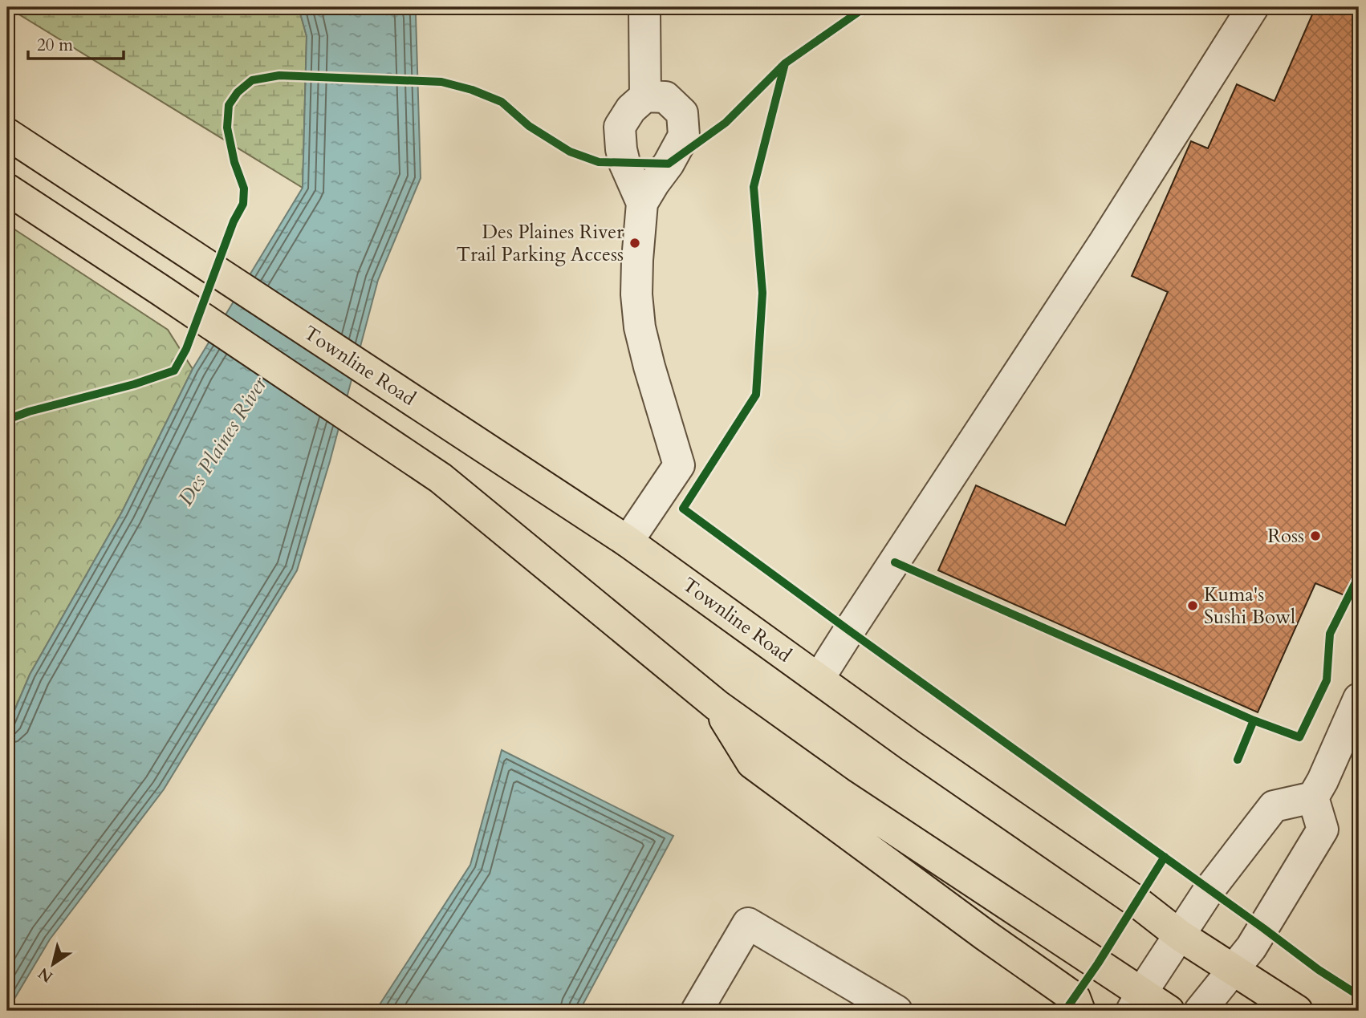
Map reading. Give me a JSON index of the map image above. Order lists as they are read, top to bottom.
{
  "streets": {
    "main road": ["Townline Road"]
  },
  "water": ["Des Plaines River"],
  "places": ["Des Plaines River Trail Parking Access", "Ross", "Kuma's Sushi Bowl"],
  "scale_bar": "20 m",
  "north": "bottom left"
}
